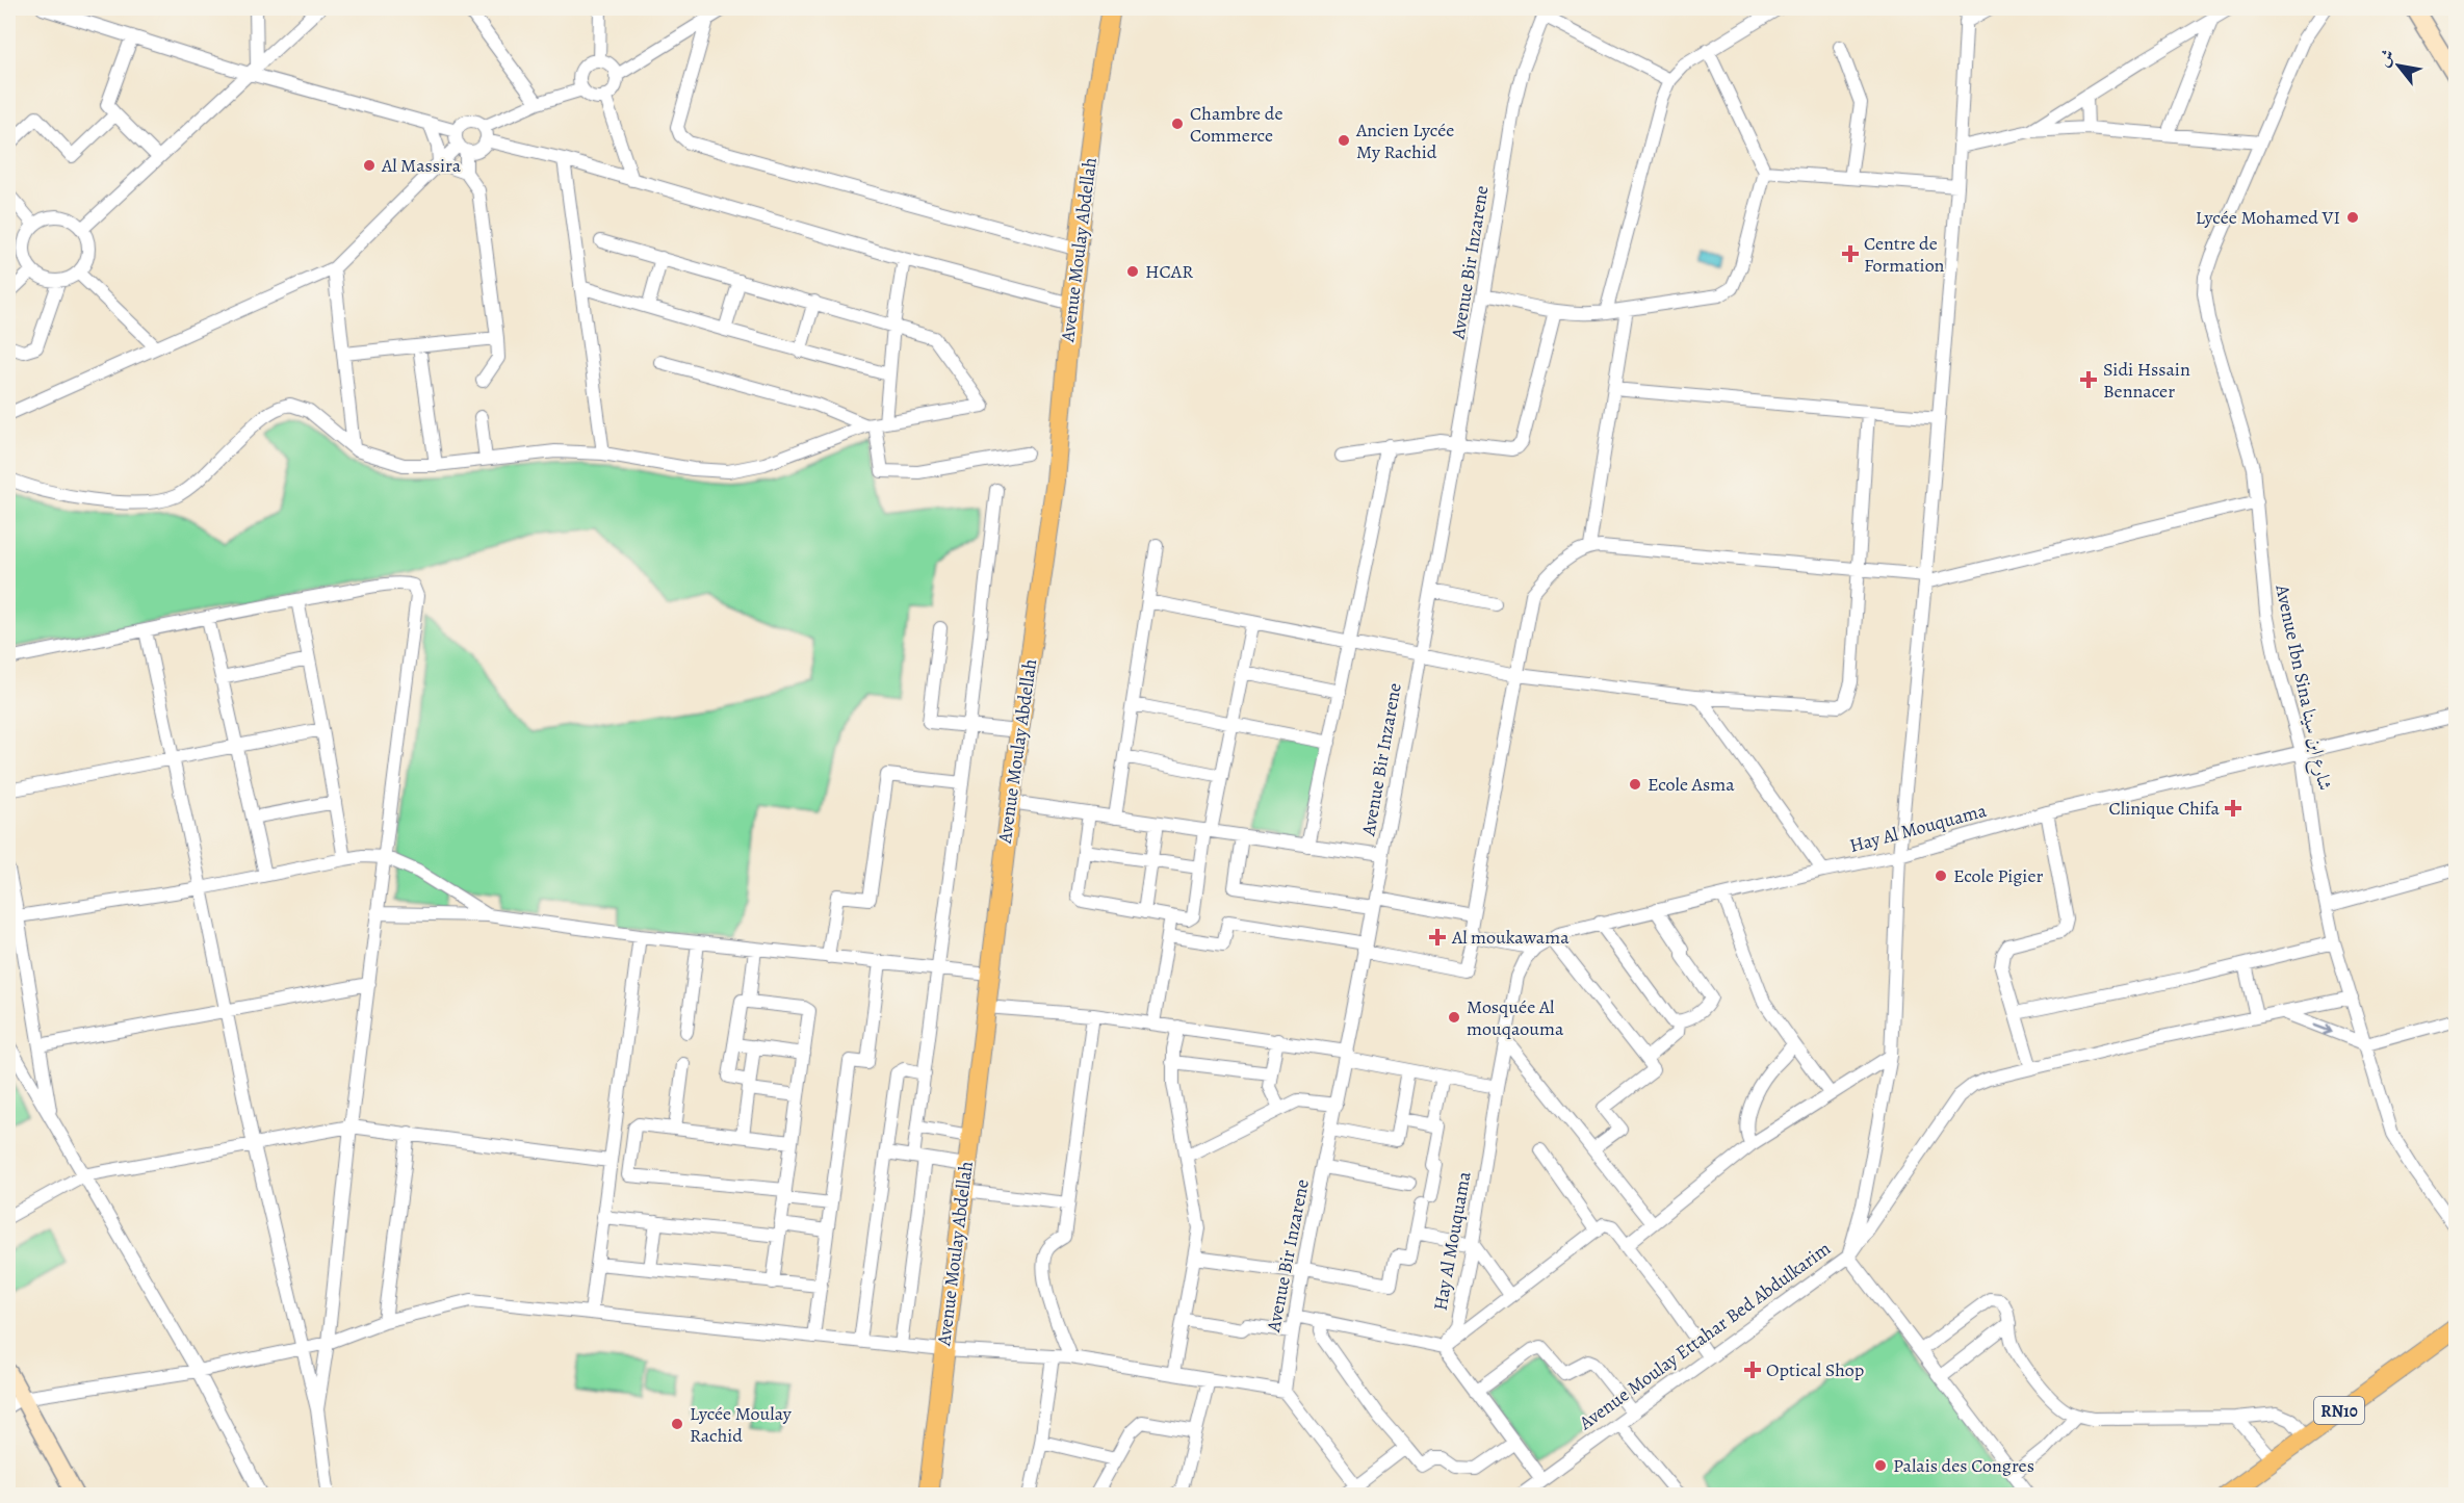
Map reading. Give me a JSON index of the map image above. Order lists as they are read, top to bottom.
{
  "streets": {
    "main road": ["Avenue Moulay Abdellah", "RN10"],
    "street": [
      "Avenue Bir Inzarene",
      "Avenue Ibn Sina شارع ابن سينا",
      "Hay Al Mouquama",
      "Avenue Moulay Ettahar Bed Abdulkarim"
    ]
  },
  "crossings": [
    ["Avenue Ibn Sina شارع ابن سينا", "Hay Al Mouquama"],
    ["Avenue Ibn Sina شارع ابن سينا", "Avenue Moulay Ettahar Bed Abdulkarim"]
  ],
  "places": {
    "other": [
      "Chambre de Commerce",
      "Ancien Lycée My Rachid",
      "Al Massira",
      "Lycée Mohamed VI",
      "HCAR",
      "Ecole Asma",
      "Ecole Pigier",
      "Mosquée Al mouqaouma",
      "Lycée Moulay Rachid",
      "Palais des Congres"
    ],
    "health": [
      "Centre de Formation",
      "Sidi Hssain Bennacer",
      "Clinique Chifa",
      "Al moukawama",
      "Optical Shop"
    ]
  },
  "north": "top left"
}
